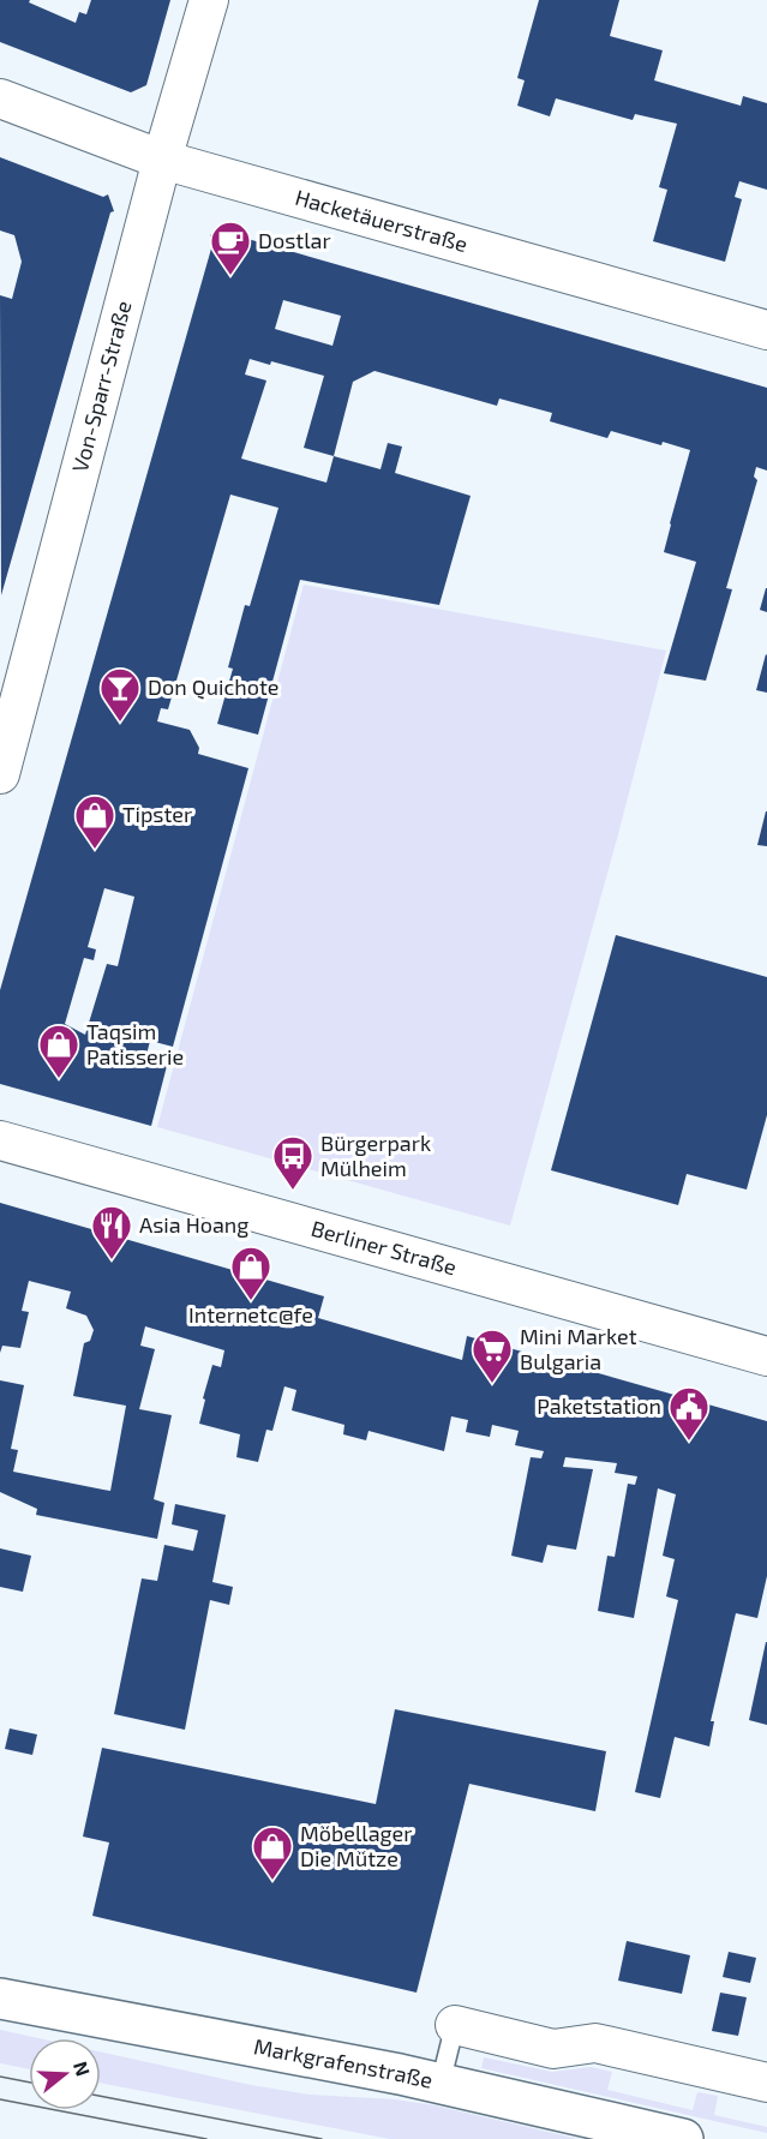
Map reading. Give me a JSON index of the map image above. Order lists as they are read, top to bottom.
{
  "streets": {
    "main road": ["Markgrafenstraße"],
    "street": ["Hacketäuerstraße", "Von-Sparr-Straße", "Berliner Straße"]
  },
  "crossings": [
    ["Hacketäuerstraße", "Von-Sparr-Straße"]
  ],
  "places": {
    "cafe": ["Dostlar"],
    "bar": ["Don Quichote"],
    "shop": [
      "Tipster",
      "Taqsim Patisserie",
      "Internetc@fe",
      "Möbellager Die Mütze"
    ],
    "bus stop": ["Bürgerpark Mülheim"],
    "restaurant": ["Asia Hoang"],
    "supermarket": ["Mini Market Bulgaria"],
    "public building": ["Paketstation"]
  },
  "north": "right"
}
